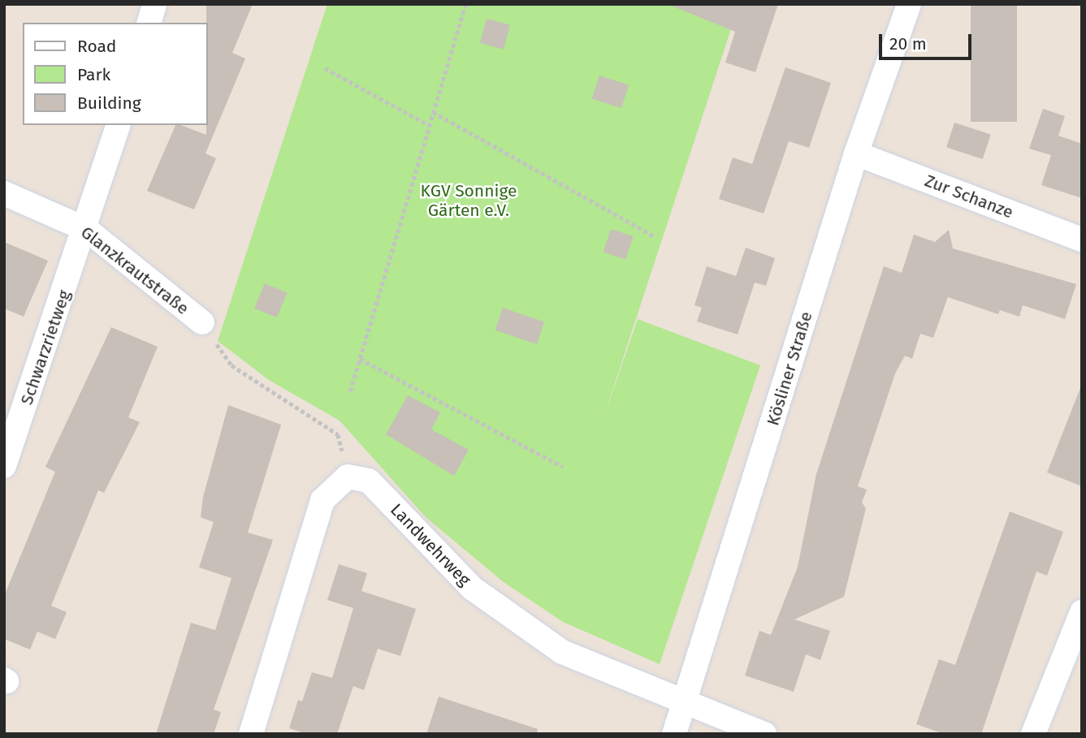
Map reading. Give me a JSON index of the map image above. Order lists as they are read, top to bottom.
{
  "streets": {
    "street": [
      "Zur Schanze",
      "Glanzkrautstraße",
      "Schwarzrietweg",
      "Kösliner Straße",
      "Landwehrweg"
    ]
  },
  "crossings": [
    ["Zur Schanze", "Kösliner Straße"],
    ["Glanzkrautstraße", "Schwarzrietweg"],
    ["Kösliner Straße", "Landwehrweg"]
  ],
  "parks": ["KGV Sonnige Gärten e.V."],
  "legend": ["Road", "Park", "Building"],
  "scale_bar": "20 m"
}
